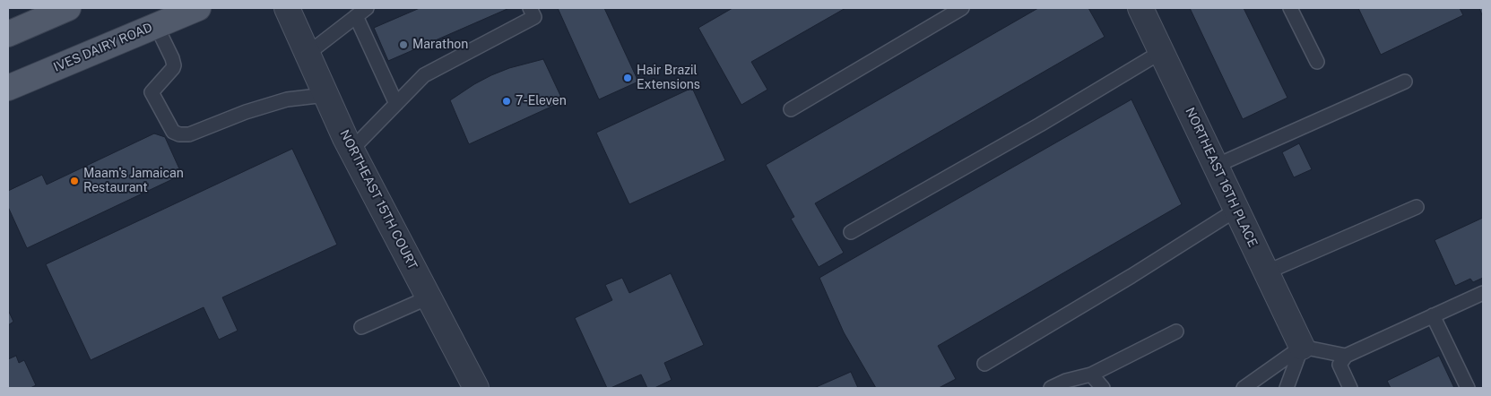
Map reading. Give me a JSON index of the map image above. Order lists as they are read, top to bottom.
{
  "streets": {
    "main road": ["IVES DAIRY ROAD"],
    "street": ["NORTHEAST 16TH PLACE", "NORTHEAST 15TH COURT"]
  },
  "places": [
    "Marathon",
    "Hair Brazil Extensions",
    "7-Eleven",
    "Maam's Jamaican Restaurant"
  ]
}
